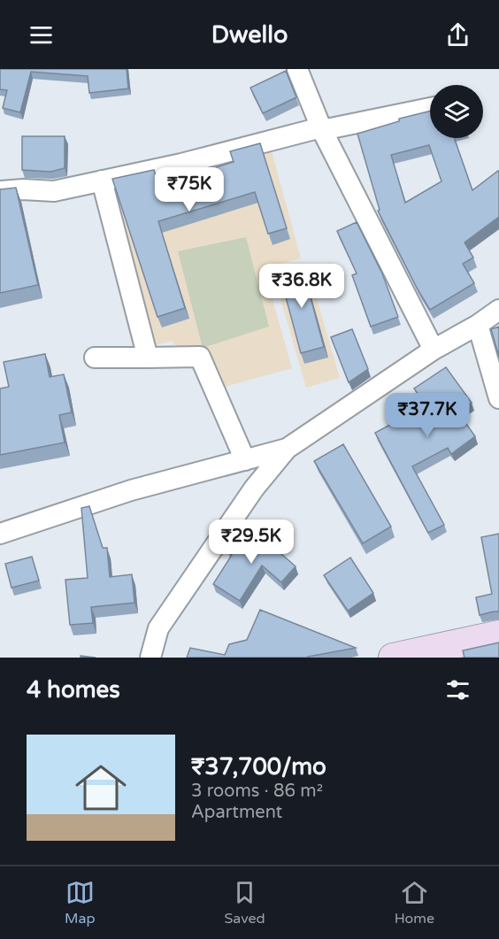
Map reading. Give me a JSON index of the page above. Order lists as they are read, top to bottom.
{
  "page": {
    "header": "Dwello",
    "price": [
      "₹75K",
      "₹36.8K",
      "₹37.7K",
      "₹29.5K"
    ],
    "heading": "4 homes",
    "list": [
      {
        "name": "₹37,700/mo",
        "note": "3 rooms · 86 m² · Apartment"
      }
    ],
    "tabs": ["Map", "Saved", "Home"]
  }
}
